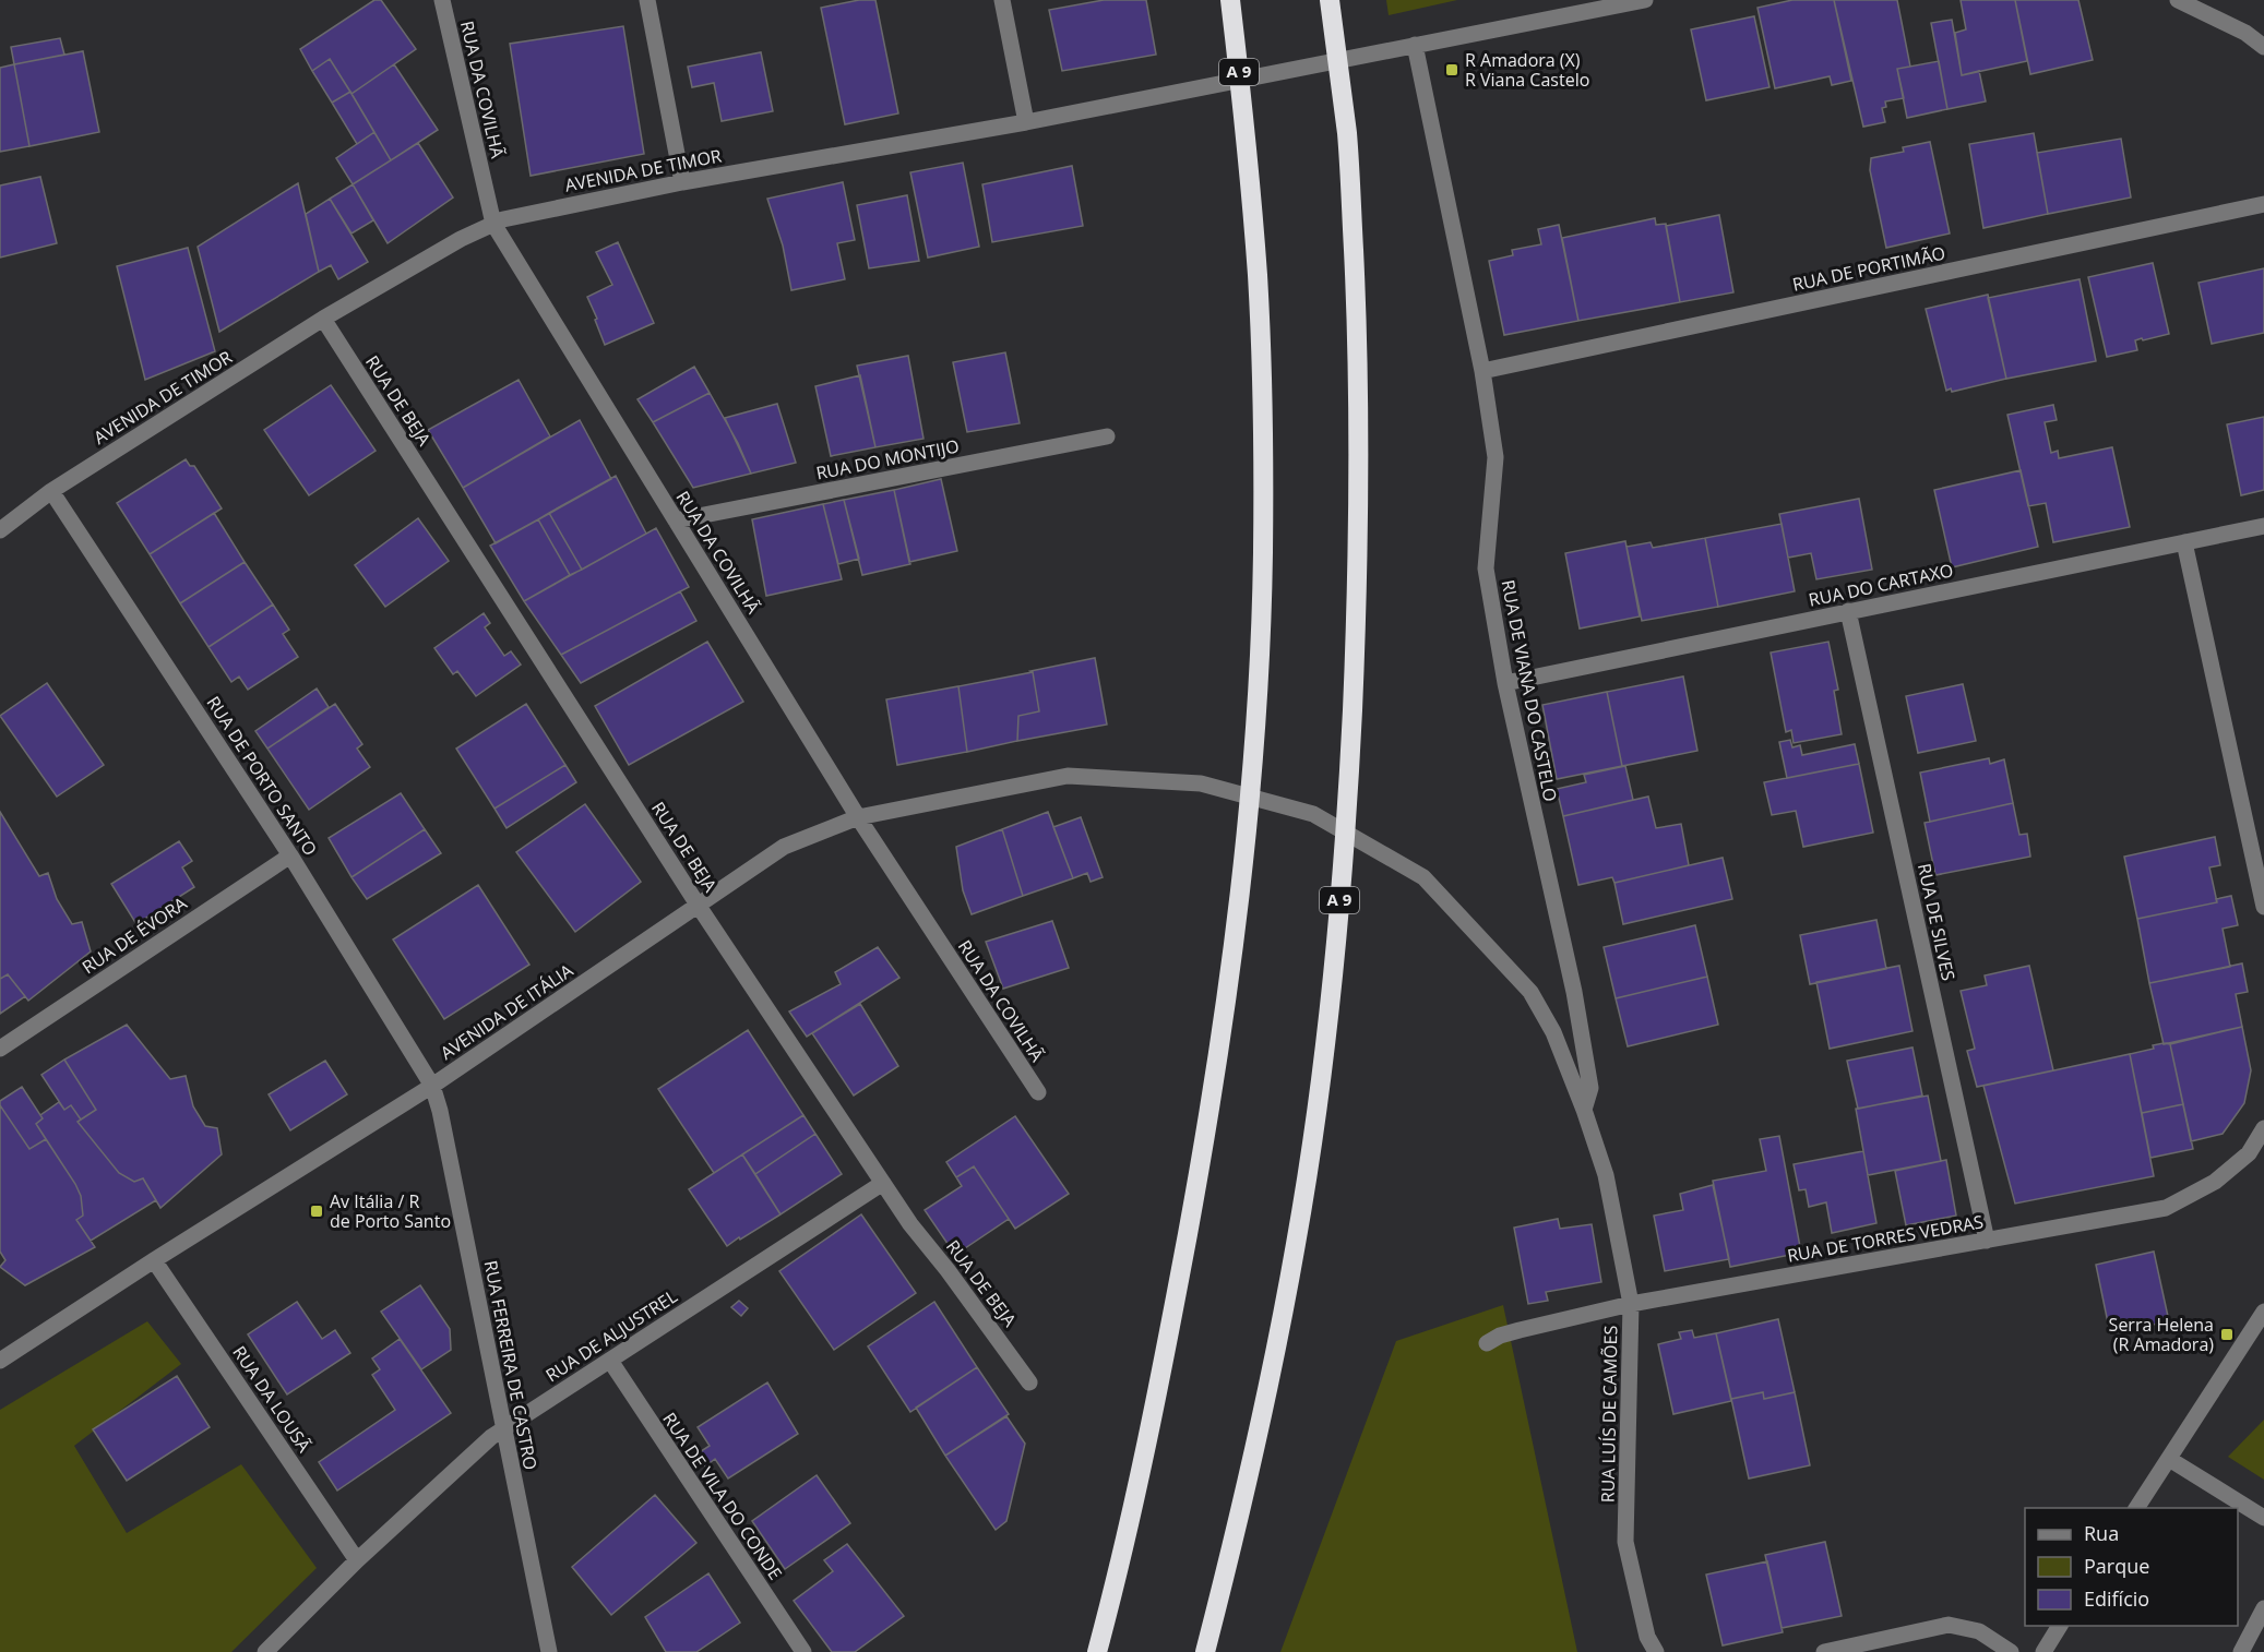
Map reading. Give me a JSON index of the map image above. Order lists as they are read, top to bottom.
{
  "streets": {
    "highway": ["A 9"],
    "street": [
      "RUA DA COVILHÃ",
      "AVENIDA DE TIMOR",
      "RUA DE PORTIMÃO",
      "RUA DE BEJA",
      "RUA DO MONTIJO",
      "RUA DO CARTAXO",
      "RUA DE VIANA DO CASTELO",
      "RUA DE PORTO SANTO",
      "RUA DE SILVES",
      "RUA DE ÉVORA",
      "AVENIDA DE ITÁLIA",
      "RUA DE TORRES VEDRAS",
      "RUA DE ALJUSTREL",
      "RUA FERREIRA DE CASTRO",
      "RUA DA LOUSÃ",
      "RUA LUÍS DE CAMÕES",
      "RUA DE VILA DO CONDE"
    ]
  },
  "crossings": [
    ["RUA DA COVILHÃ", "AVENIDA DE TIMOR"],
    ["RUA DA COVILHÃ", "RUA DO MONTIJO"],
    ["RUA DA COVILHÃ", "AVENIDA DE ITÁLIA"],
    ["AVENIDA DE TIMOR", "RUA DE BEJA"],
    ["AVENIDA DE TIMOR", "RUA DE VIANA DO CASTELO"],
    ["AVENIDA DE TIMOR", "RUA DE PORTO SANTO"],
    ["RUA DE PORTIMÃO", "RUA DE VIANA DO CASTELO"],
    ["RUA DE BEJA", "AVENIDA DE ITÁLIA"],
    ["RUA DE BEJA", "RUA DE ALJUSTREL"],
    ["RUA DO CARTAXO", "RUA DE VIANA DO CASTELO"],
    ["RUA DO CARTAXO", "RUA DE SILVES"],
    ["RUA DE VIANA DO CASTELO", "RUA LUÍS DE CAMÕES"],
    ["RUA DE PORTO SANTO", "RUA DE ÉVORA"],
    ["RUA DE PORTO SANTO", "AVENIDA DE ITÁLIA"],
    ["RUA DE PORTO SANTO", "RUA FERREIRA DE CASTRO"],
    ["RUA DE SILVES", "RUA DE TORRES VEDRAS"],
    ["AVENIDA DE ITÁLIA", "RUA FERREIRA DE CASTRO"],
    ["AVENIDA DE ITÁLIA", "RUA DA LOUSÃ"],
    ["AVENIDA DE ITÁLIA", "RUA LUÍS DE CAMÕES"],
    ["RUA DE TORRES VEDRAS", "RUA LUÍS DE CAMÕES"],
    ["RUA DE ALJUSTREL", "RUA FERREIRA DE CASTRO"],
    ["RUA DE ALJUSTREL", "RUA DA LOUSÃ"],
    ["RUA DE ALJUSTREL", "RUA DE VILA DO CONDE"]
  ],
  "places": {
    "transit": ["R Amadora (X) R Viana Castelo", "Av Itália / R de Porto Santo", "Serra Helena (R Amadora)"]
  },
  "legend": ["Rua", "Parque", "Edifício"]
}
